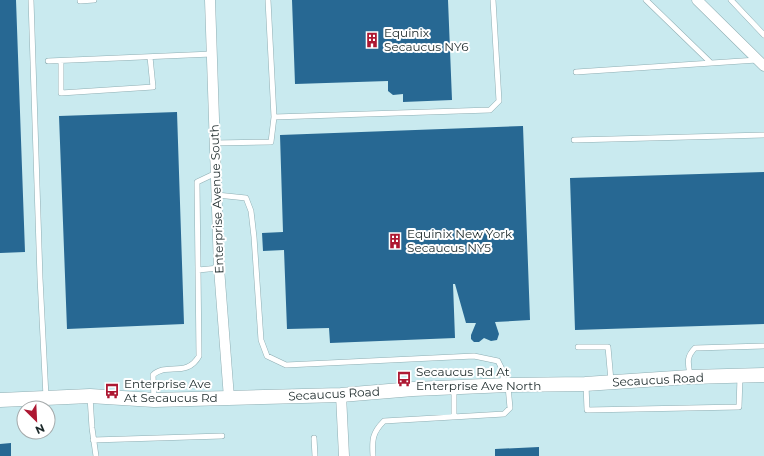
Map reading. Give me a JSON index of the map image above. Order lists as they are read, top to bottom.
{
  "streets": {
    "main road": ["Secaucus Road"],
    "street": ["Enterprise Avenue South"]
  },
  "crossings": [
    ["Enterprise Avenue South", "Secaucus Road"]
  ],
  "places": {
    "building": ["Equinix Secaucus NY6", "Equinix New York Secaucus NY5"],
    "bus stop": ["Secaucus Rd At Enterprise Ave North", "Enterprise Ave At Secaucus Rd"]
  },
  "north": "bottom right"
}
